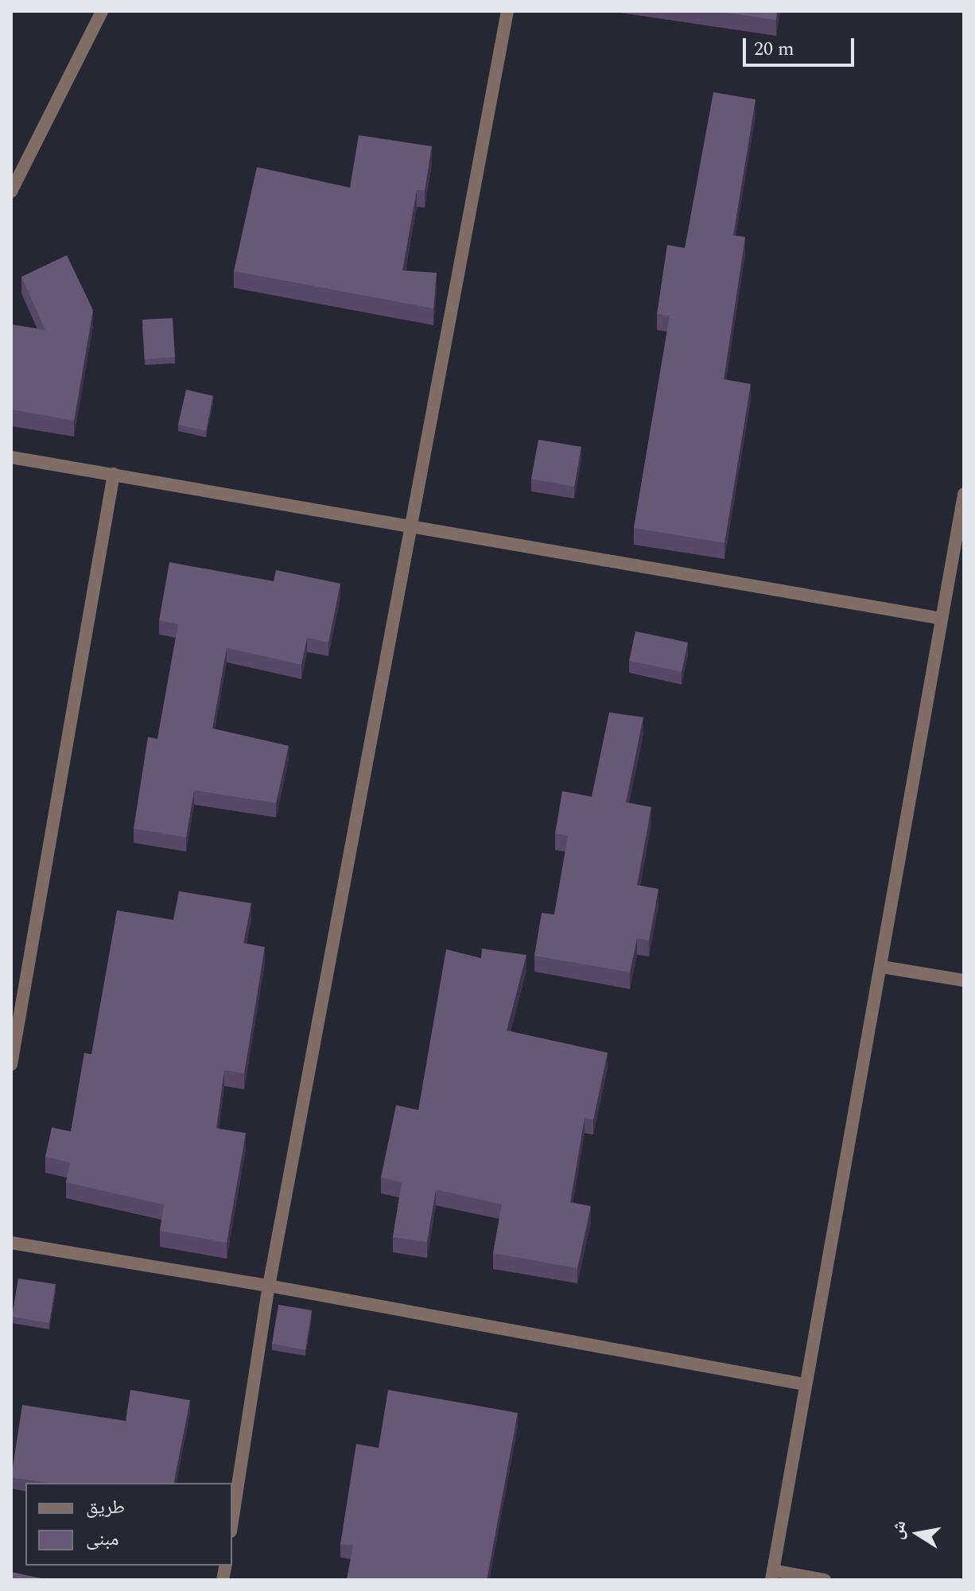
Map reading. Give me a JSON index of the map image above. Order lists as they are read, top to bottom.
{
  "legend": ["طريق", "مبنى"],
  "scale_bar": "20 m",
  "north": "left"
}
